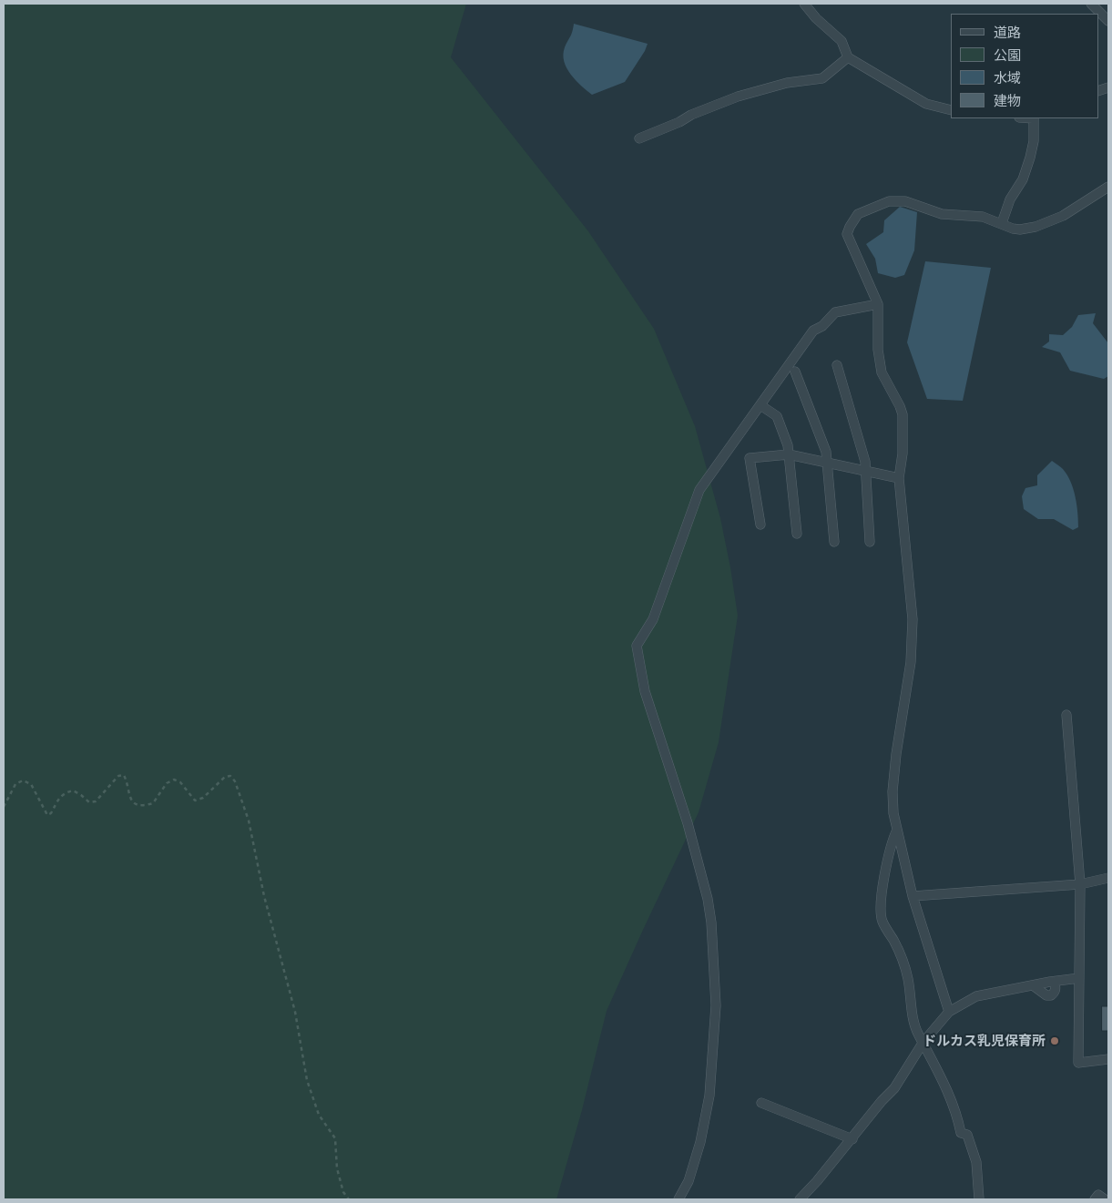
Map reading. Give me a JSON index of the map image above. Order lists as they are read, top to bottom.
{
  "places": ["ドルカス乳児保育所"],
  "legend": [
    "道路",
    "公園",
    "水域",
    "建物"
  ]
}
